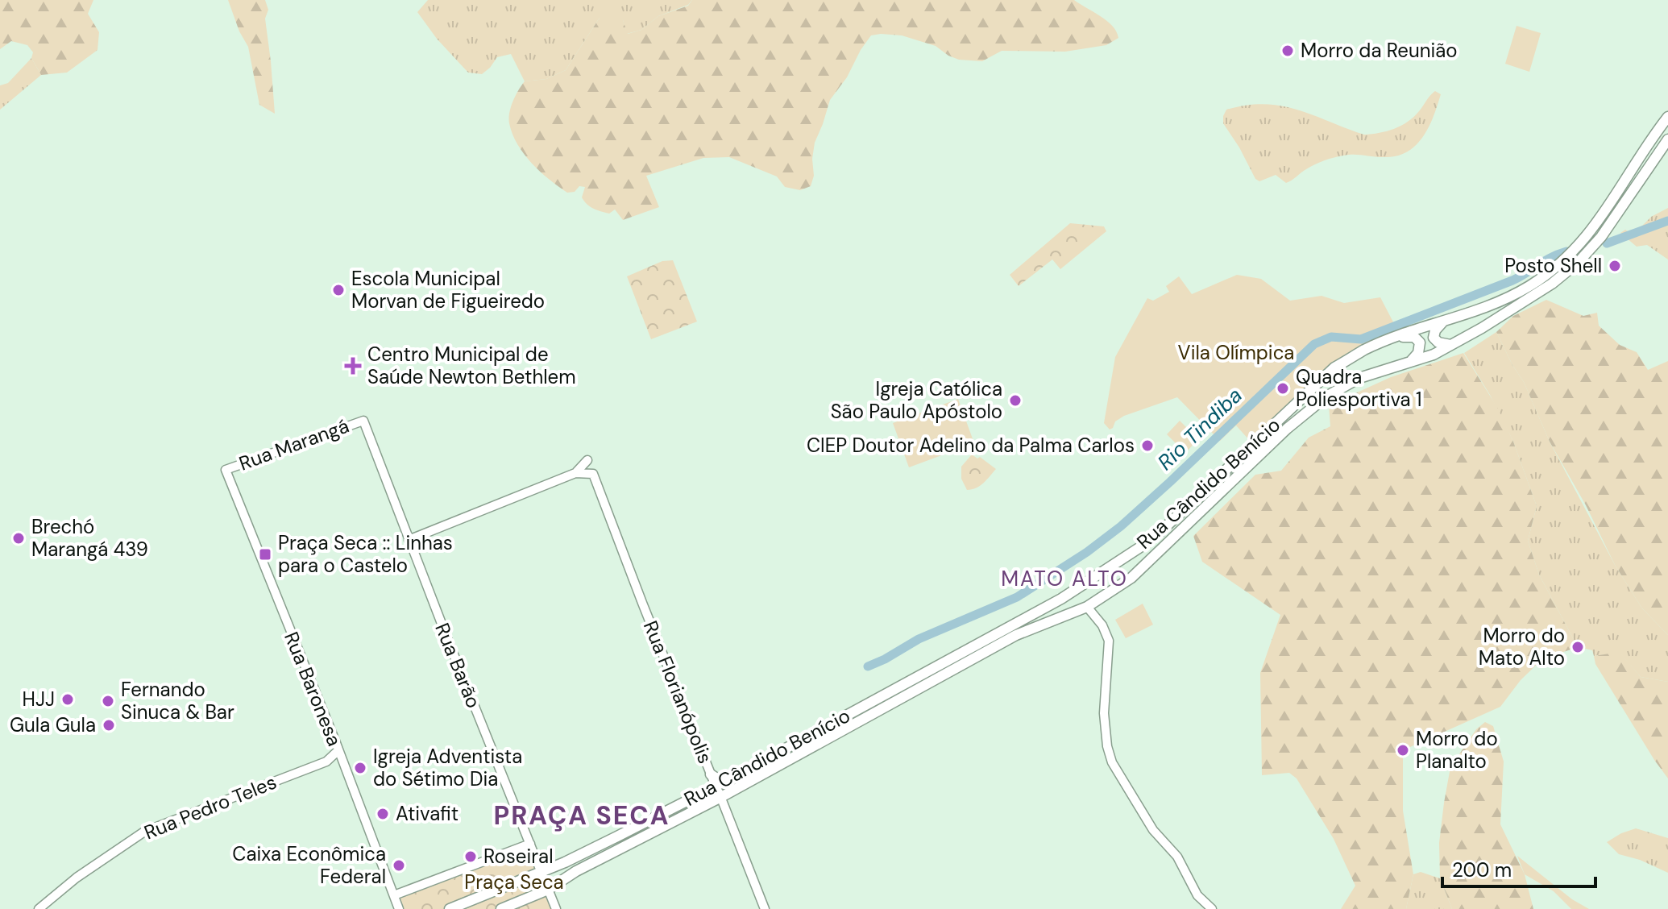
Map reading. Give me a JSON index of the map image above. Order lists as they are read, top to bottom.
{
  "streets": {
    "main road": ["Rua Cândido Benício"],
    "street": [
      "Rua Marangá",
      "Rua Barão",
      "Rua Baronesa",
      "Rua Florianópolis",
      "Rua Pedro Teles"
    ]
  },
  "crossings": [
    ["Rua Marangá", "Rua Barão"],
    ["Rua Marangá", "Rua Baronesa"],
    ["Rua Cândido Benício", "Rua Barão"],
    ["Rua Cândido Benício", "Rua Florianópolis"],
    ["Rua Baronesa", "Rua Pedro Teles"]
  ],
  "districts": ["MATO ALTO", "PRAÇA SECA"],
  "water": ["Rio Tindiba"],
  "parks": ["Vila Olímpica", "Praça Seca"],
  "places": {
    "other": [
      "Morro da Reunião",
      "Posto Shell",
      "Escola Municipal Morvan de Figueiredo",
      "Quadra Poliesportiva 1",
      "Igreja Católica São Paulo Apóstolo",
      "CIEP Doutor Adelino da Palma Carlos",
      "Brechó Marangá 439",
      "Morro do Mato Alto",
      "HJJ",
      "Fernando Sinuca & Bar",
      "Gula Gula",
      "Morro do Planalto",
      "Igreja Adventista do Sétimo Dia",
      "Ativafit",
      "Roseiral",
      "Caixa Econômica Federal"
    ],
    "health": ["Centro Municipal de Saúde Newton Bethlem"],
    "transit": ["Praça Seca :: Linhas para o Castelo"]
  },
  "scale_bar": "200 m"
}
